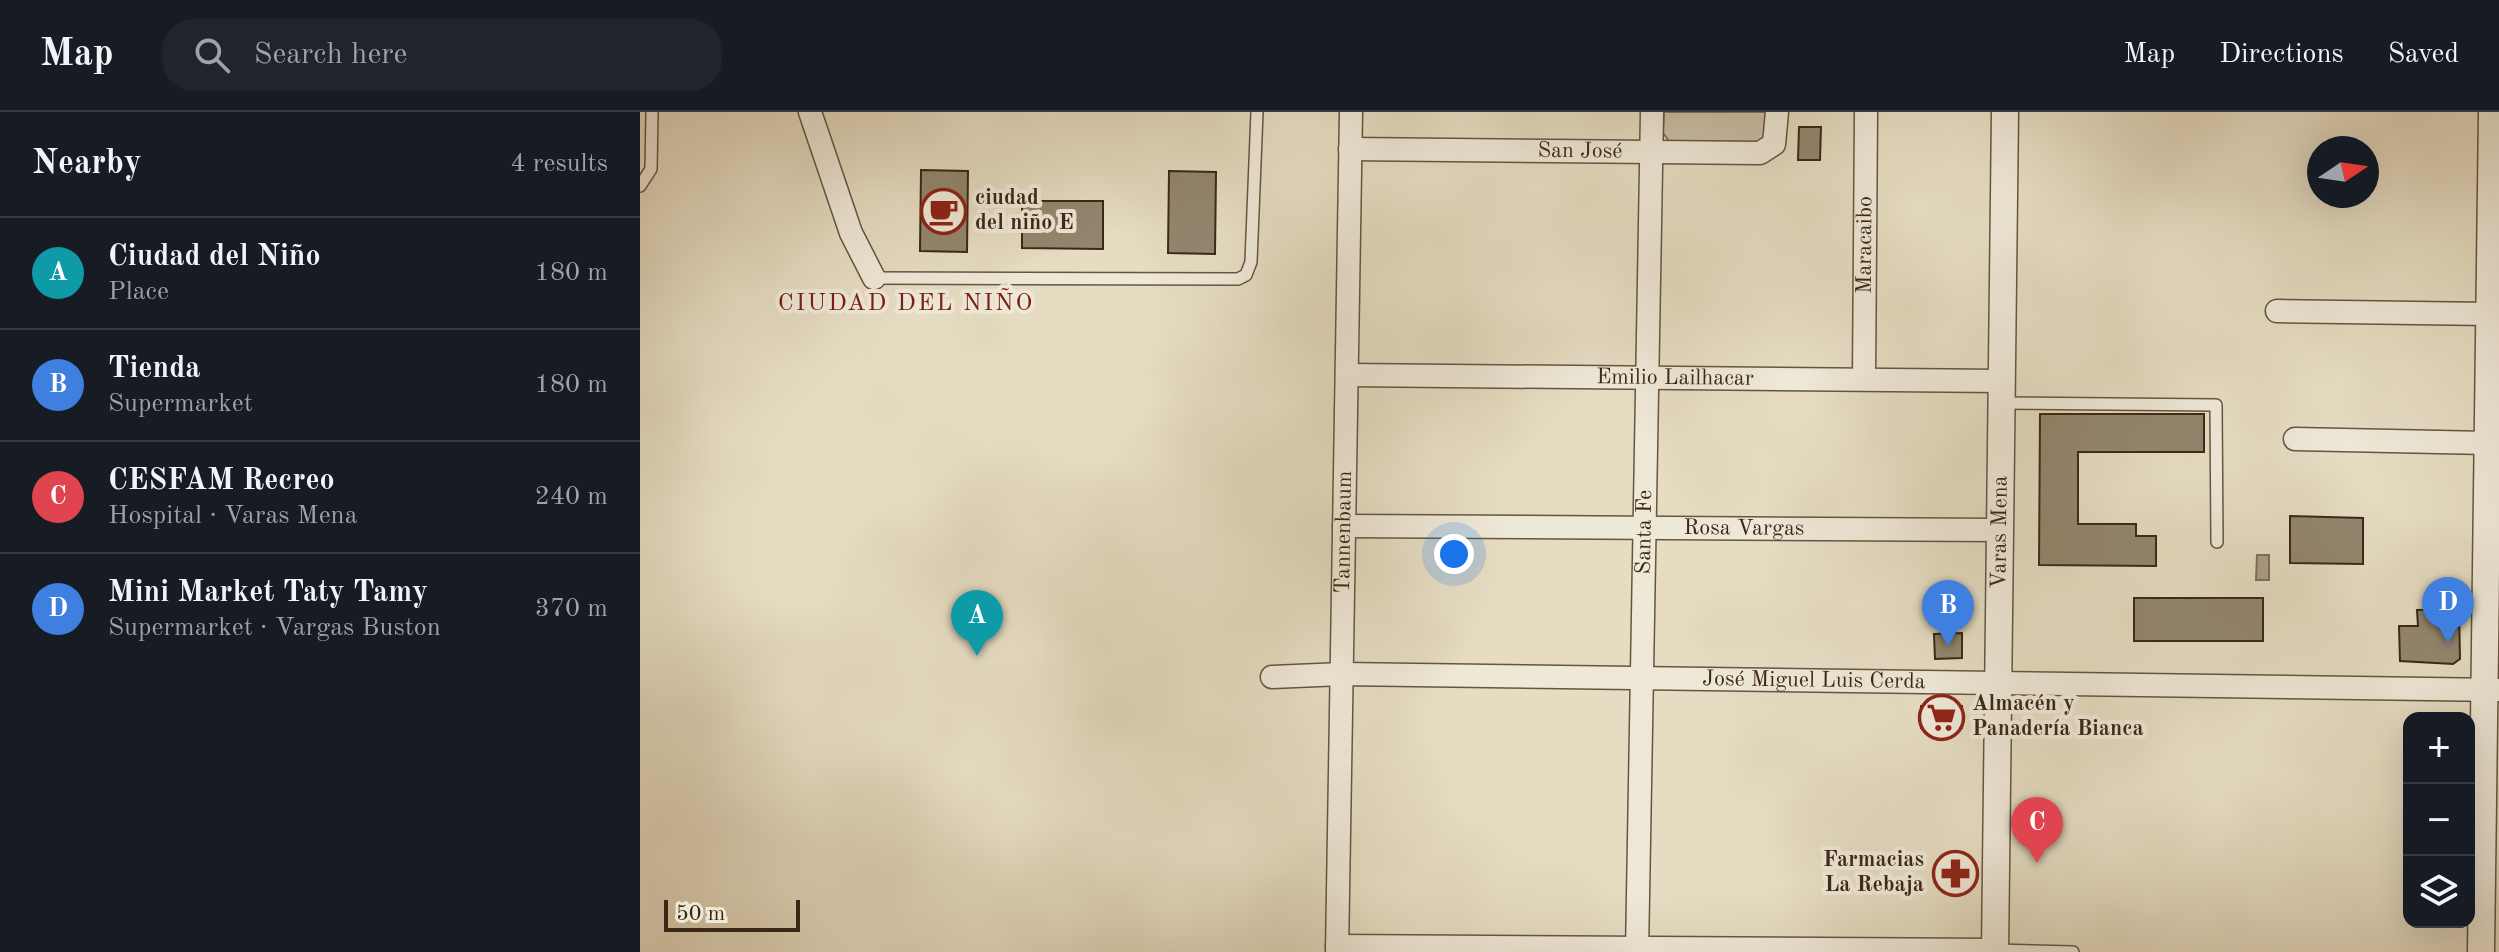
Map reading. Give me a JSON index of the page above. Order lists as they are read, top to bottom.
{
  "streets": {
    "street": [
      "San José",
      "Maracaibo",
      "Emilio Lailhacar",
      "Rosa Vargas",
      "Tannenbaum",
      "Santa Fe",
      "Varas Mena",
      "José Miguel Luis Cerda"
    ]
  },
  "crossings": [
    ["San José", "Tannenbaum"],
    ["San José", "Santa Fe"],
    ["Maracaibo", "Emilio Lailhacar"],
    ["Emilio Lailhacar", "Tannenbaum"],
    ["Emilio Lailhacar", "Santa Fe"],
    ["Emilio Lailhacar", "Varas Mena"],
    ["Rosa Vargas", "Tannenbaum"],
    ["Rosa Vargas", "Santa Fe"],
    ["Rosa Vargas", "Varas Mena"],
    ["Tannenbaum", "José Miguel Luis Cerda"],
    ["Santa Fe", "José Miguel Luis Cerda"],
    ["Varas Mena", "José Miguel Luis Cerda"]
  ],
  "districts": ["CIUDAD DEL NIÑO"],
  "places": {
    "cafe": ["ciudad del niño E"],
    "supermarket": ["Almacén y Panadería Bianca"],
    "pharmacy": ["Farmacias La Rebaja"]
  },
  "scale_bar": "50 m",
  "north": "right",
  "page": {
    "header": "Map",
    "search": "Search here",
    "nav": ["Map", "Directions", "Saved"],
    "heading": ["Nearby", "4 results"],
    "list": [
      {
        "mark": "A",
        "name": "Ciudad del Niño",
        "note": "Place",
        "value": "180 m"
      },
      {
        "mark": "B",
        "name": "Tienda",
        "note": "Supermarket",
        "value": "180 m"
      },
      {
        "mark": "C",
        "name": "CESFAM Recreo",
        "note": "Hospital · Varas Mena",
        "value": "240 m"
      },
      {
        "mark": "D",
        "name": "Mini Market Taty Tamy",
        "note": "Supermarket · Vargas Buston",
        "value": "370 m"
      }
    ],
    "pins": [
      "D",
      "B",
      "A",
      "C"
    ],
    "map_buttons": ["+", "−"],
    "scale": "50 m"
  }
}
